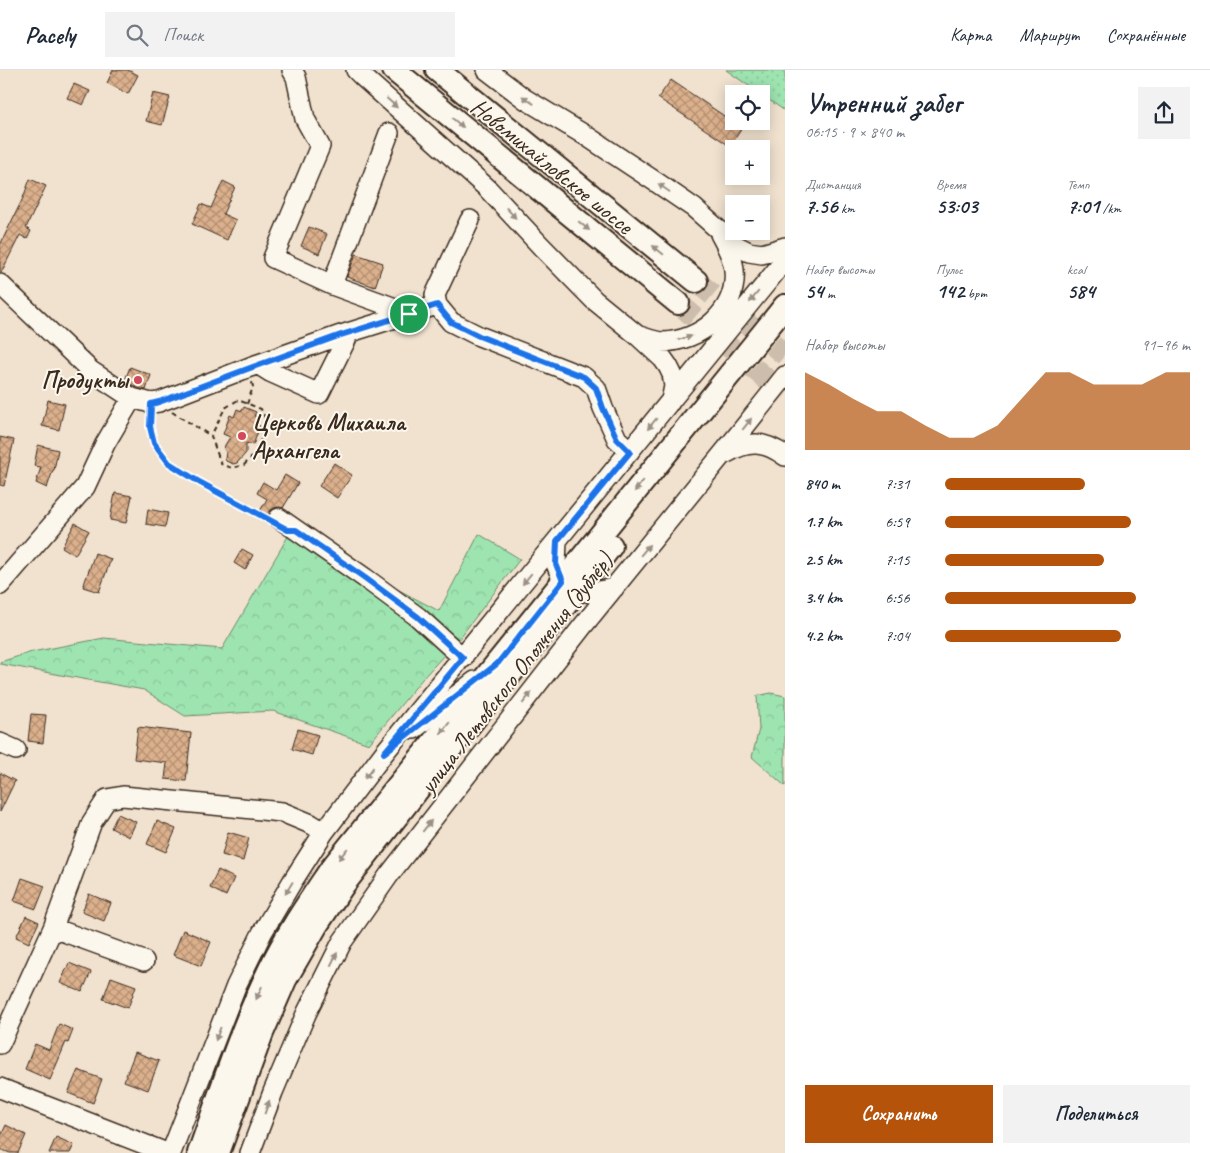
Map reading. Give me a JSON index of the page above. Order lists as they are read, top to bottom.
{
  "streets": {
    "main road": ["Новомихайловское шоссе"],
    "street": ["улица Летовского Ополчения (дублёр)"]
  },
  "places": ["Продукты", "Церковь Михаила Архангела"],
  "page": {
    "header": "Pacely",
    "search": "Поиск",
    "nav": ["Карта", "Маршрут", "Сохранённые"],
    "heading": ["Утренний забег", "06:15 · 9 × 840 m"],
    "map_buttons": ["+", "−"],
    "stats": [
      ["Дистанция", "7.56 km"],
      ["Время", "53:03"],
      ["Темп", "7:01 /km"],
      ["Набор высоты", "54 m"],
      ["Пульс", "142 bpm"],
      ["kcal", "584"]
    ],
    "chart": ["Набор высоты", "91–96 m"],
    "list": [
      {
        "name": "840 m",
        "note": "7:31"
      },
      {
        "name": "1.7 km",
        "note": "6:59"
      },
      {
        "name": "2.5 km",
        "note": "7:15"
      },
      {
        "name": "3.4 km",
        "note": "6:56"
      },
      {
        "name": "4.2 km",
        "note": "7:04"
      }
    ],
    "buttons": ["Сохранить", "Поделиться"]
  }
}
